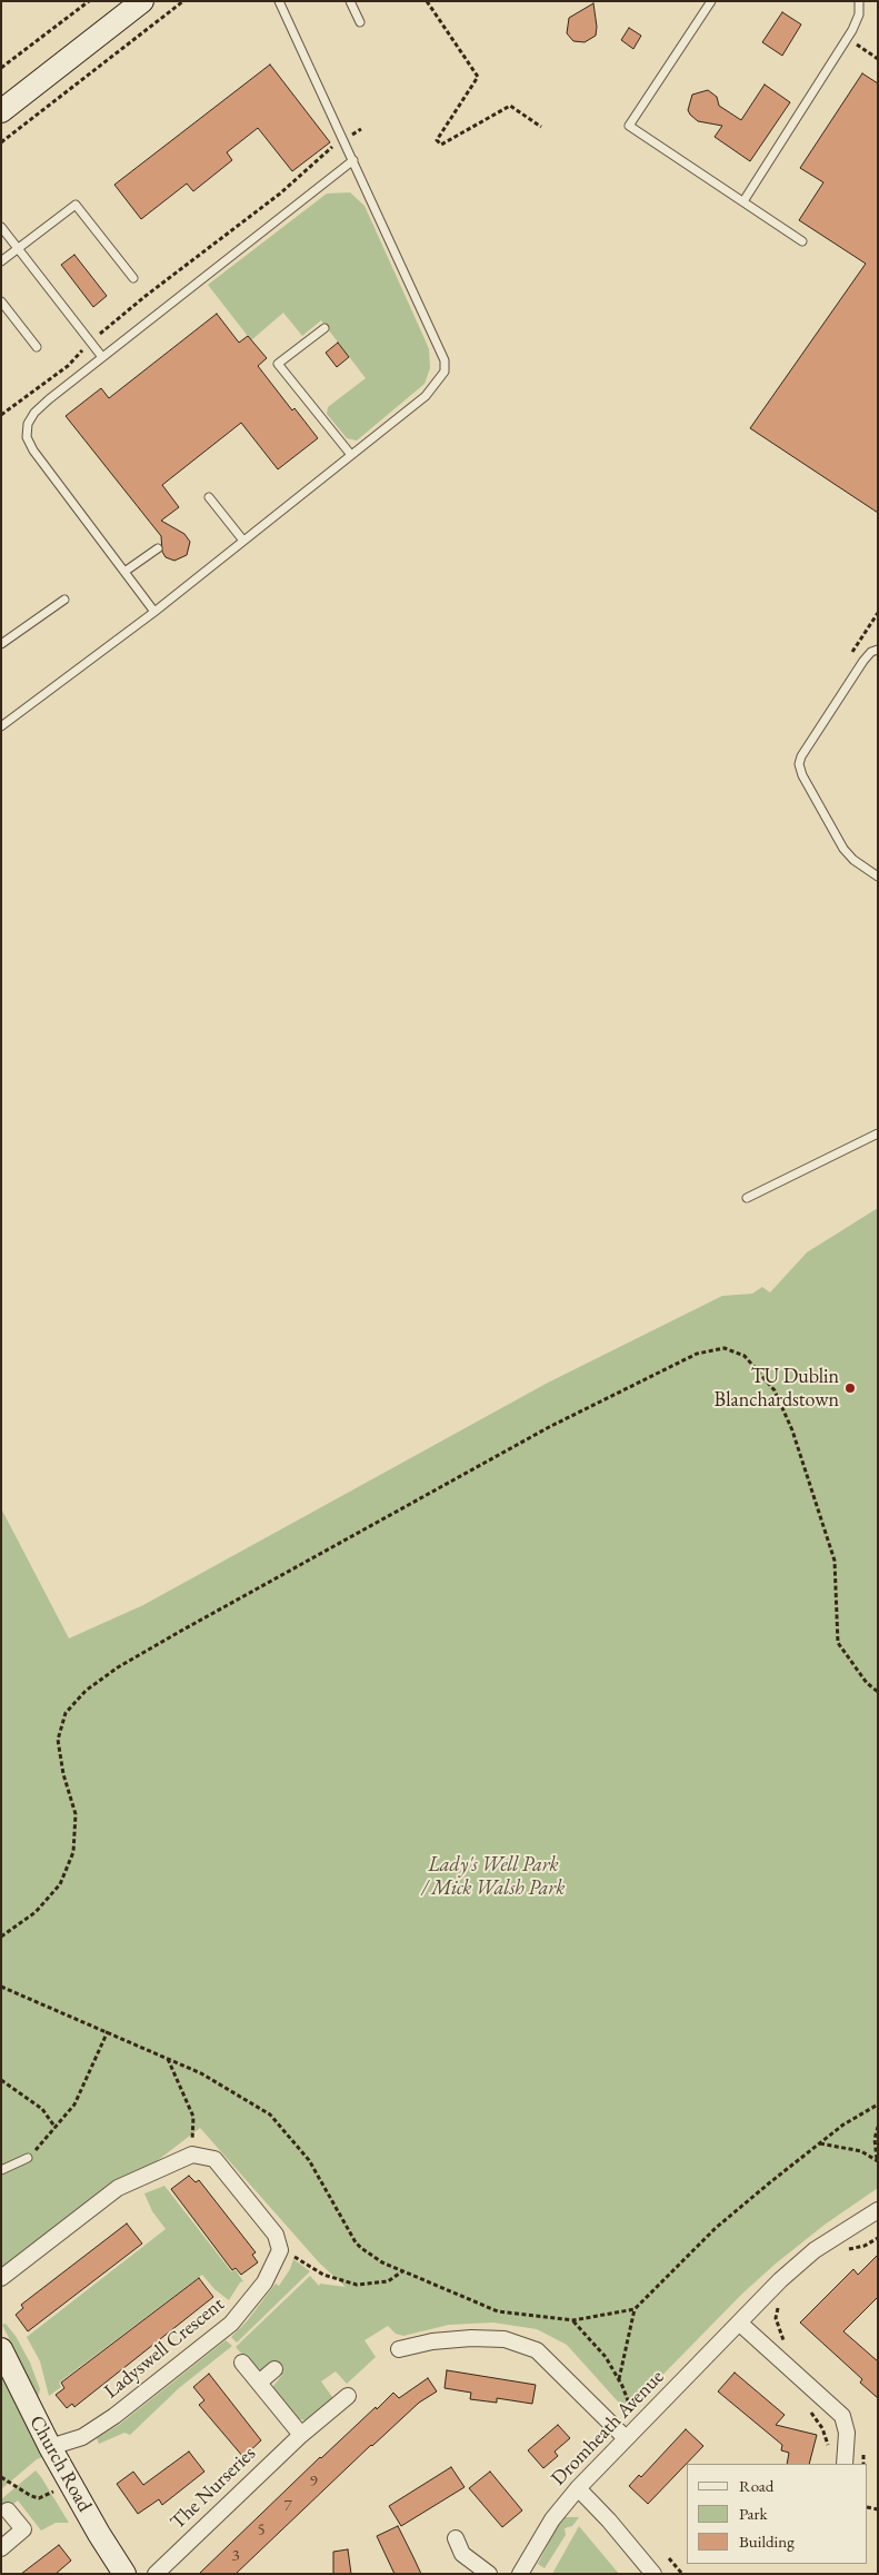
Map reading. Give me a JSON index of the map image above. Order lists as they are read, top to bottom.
{
  "streets": {
    "street": [
      "Ladyswell Crescent",
      "Dromheath Avenue",
      "Church Road",
      "The Nurseries"
    ]
  },
  "crossings": [
    ["Ladyswell Crescent", "Church Road"]
  ],
  "parks": ["Lady's Well Park / Mick Walsh Park"],
  "places": ["TU Dublin Blanchardstown"],
  "house_numbers": [
    "9",
    "7",
    "5",
    "3"
  ],
  "legend": ["Road", "Park", "Building"]
}
